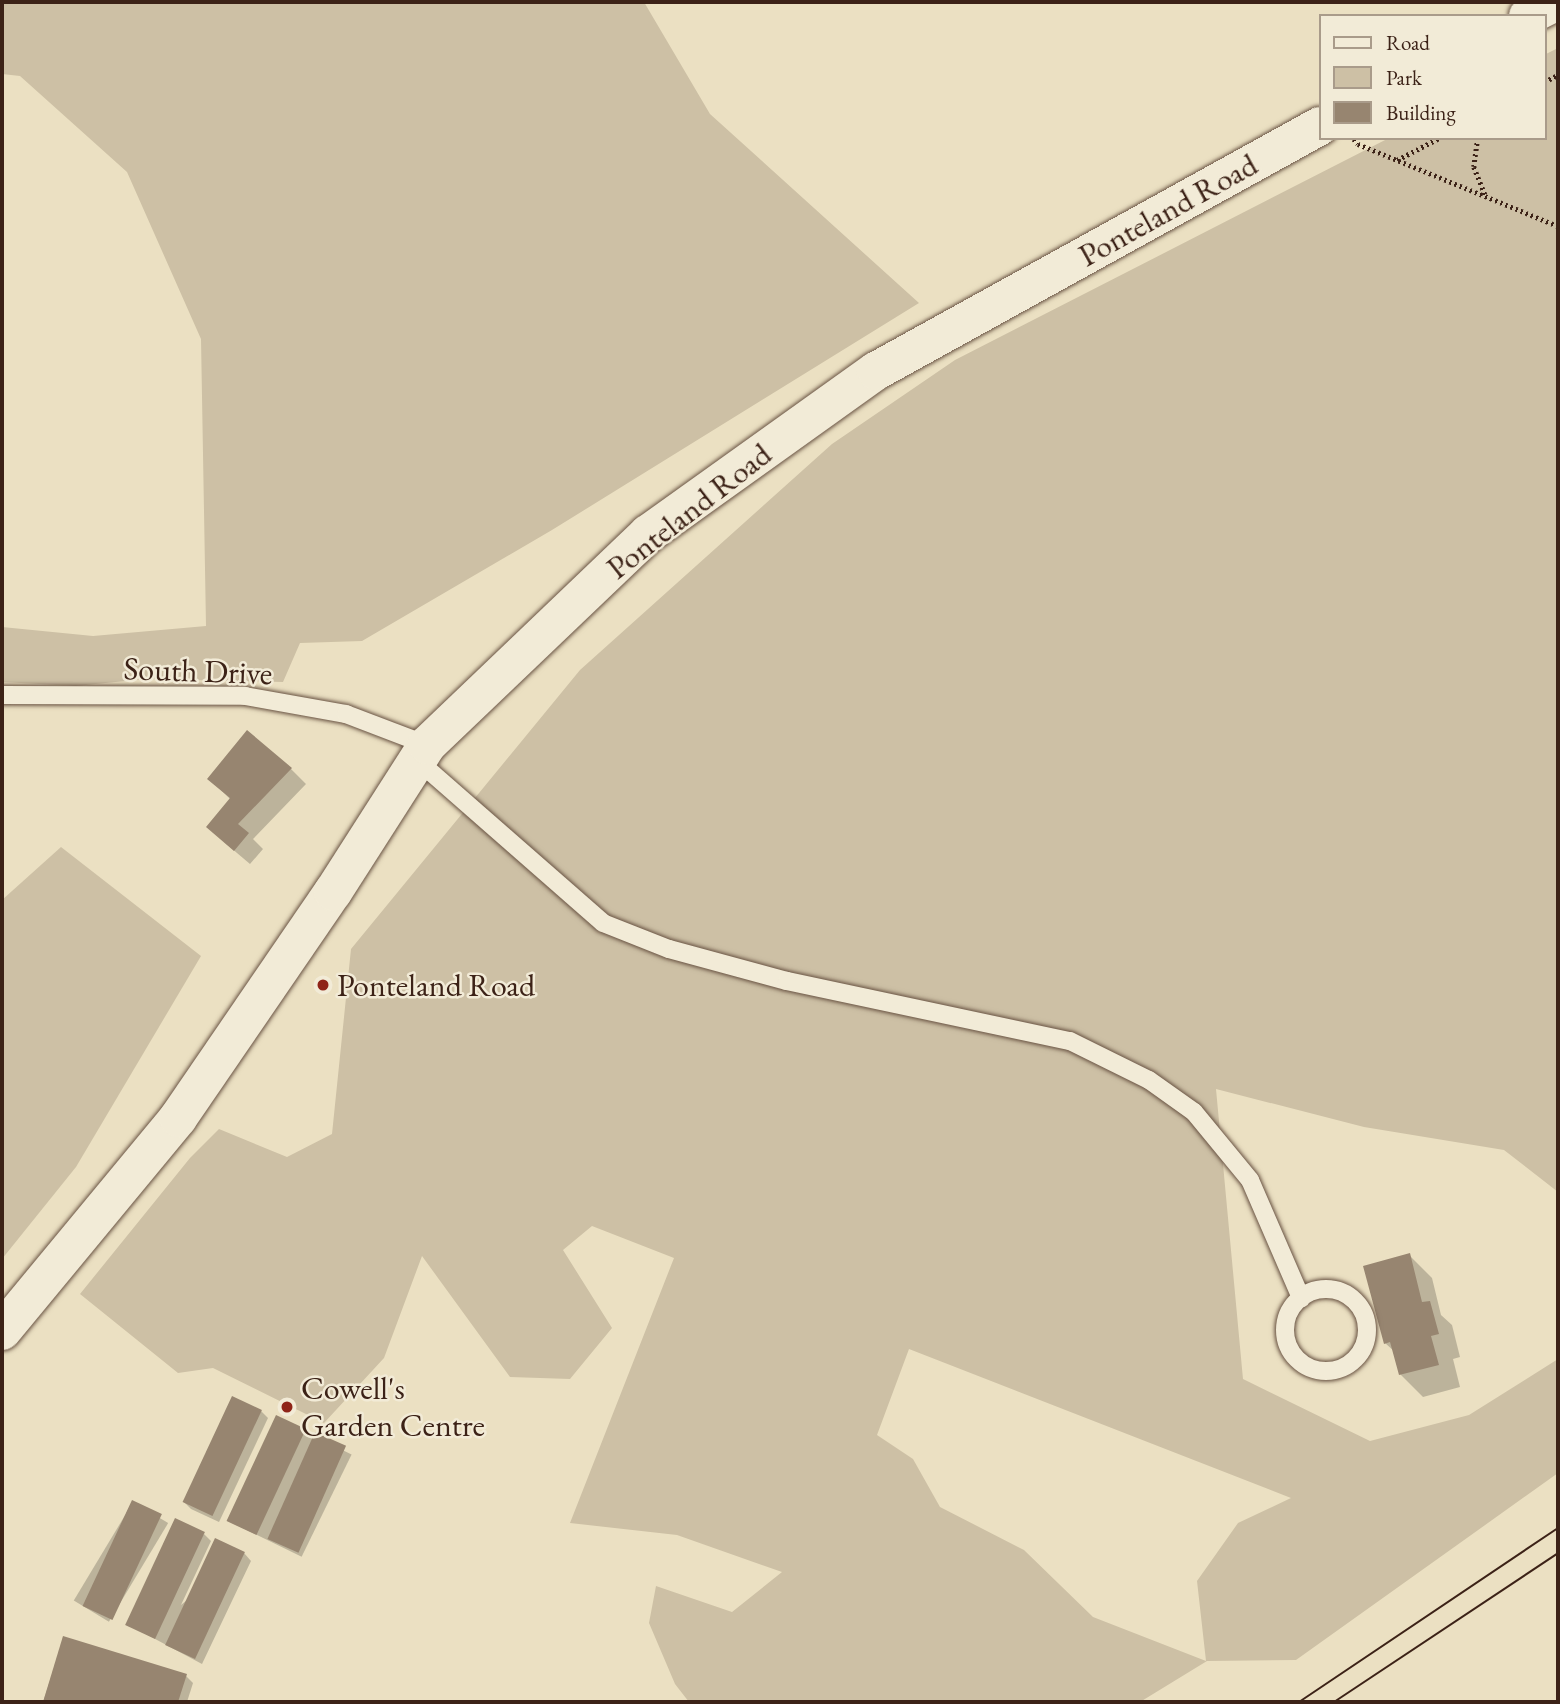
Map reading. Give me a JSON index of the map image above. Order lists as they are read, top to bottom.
{
  "streets": {
    "main road": ["Ponteland Road"],
    "lane": ["South Drive"]
  },
  "crossings": [
    ["Ponteland Road", "South Drive"]
  ],
  "places": ["Ponteland Road", "Cowell's Garden Centre"],
  "legend": ["Road", "Park", "Building"]
}
